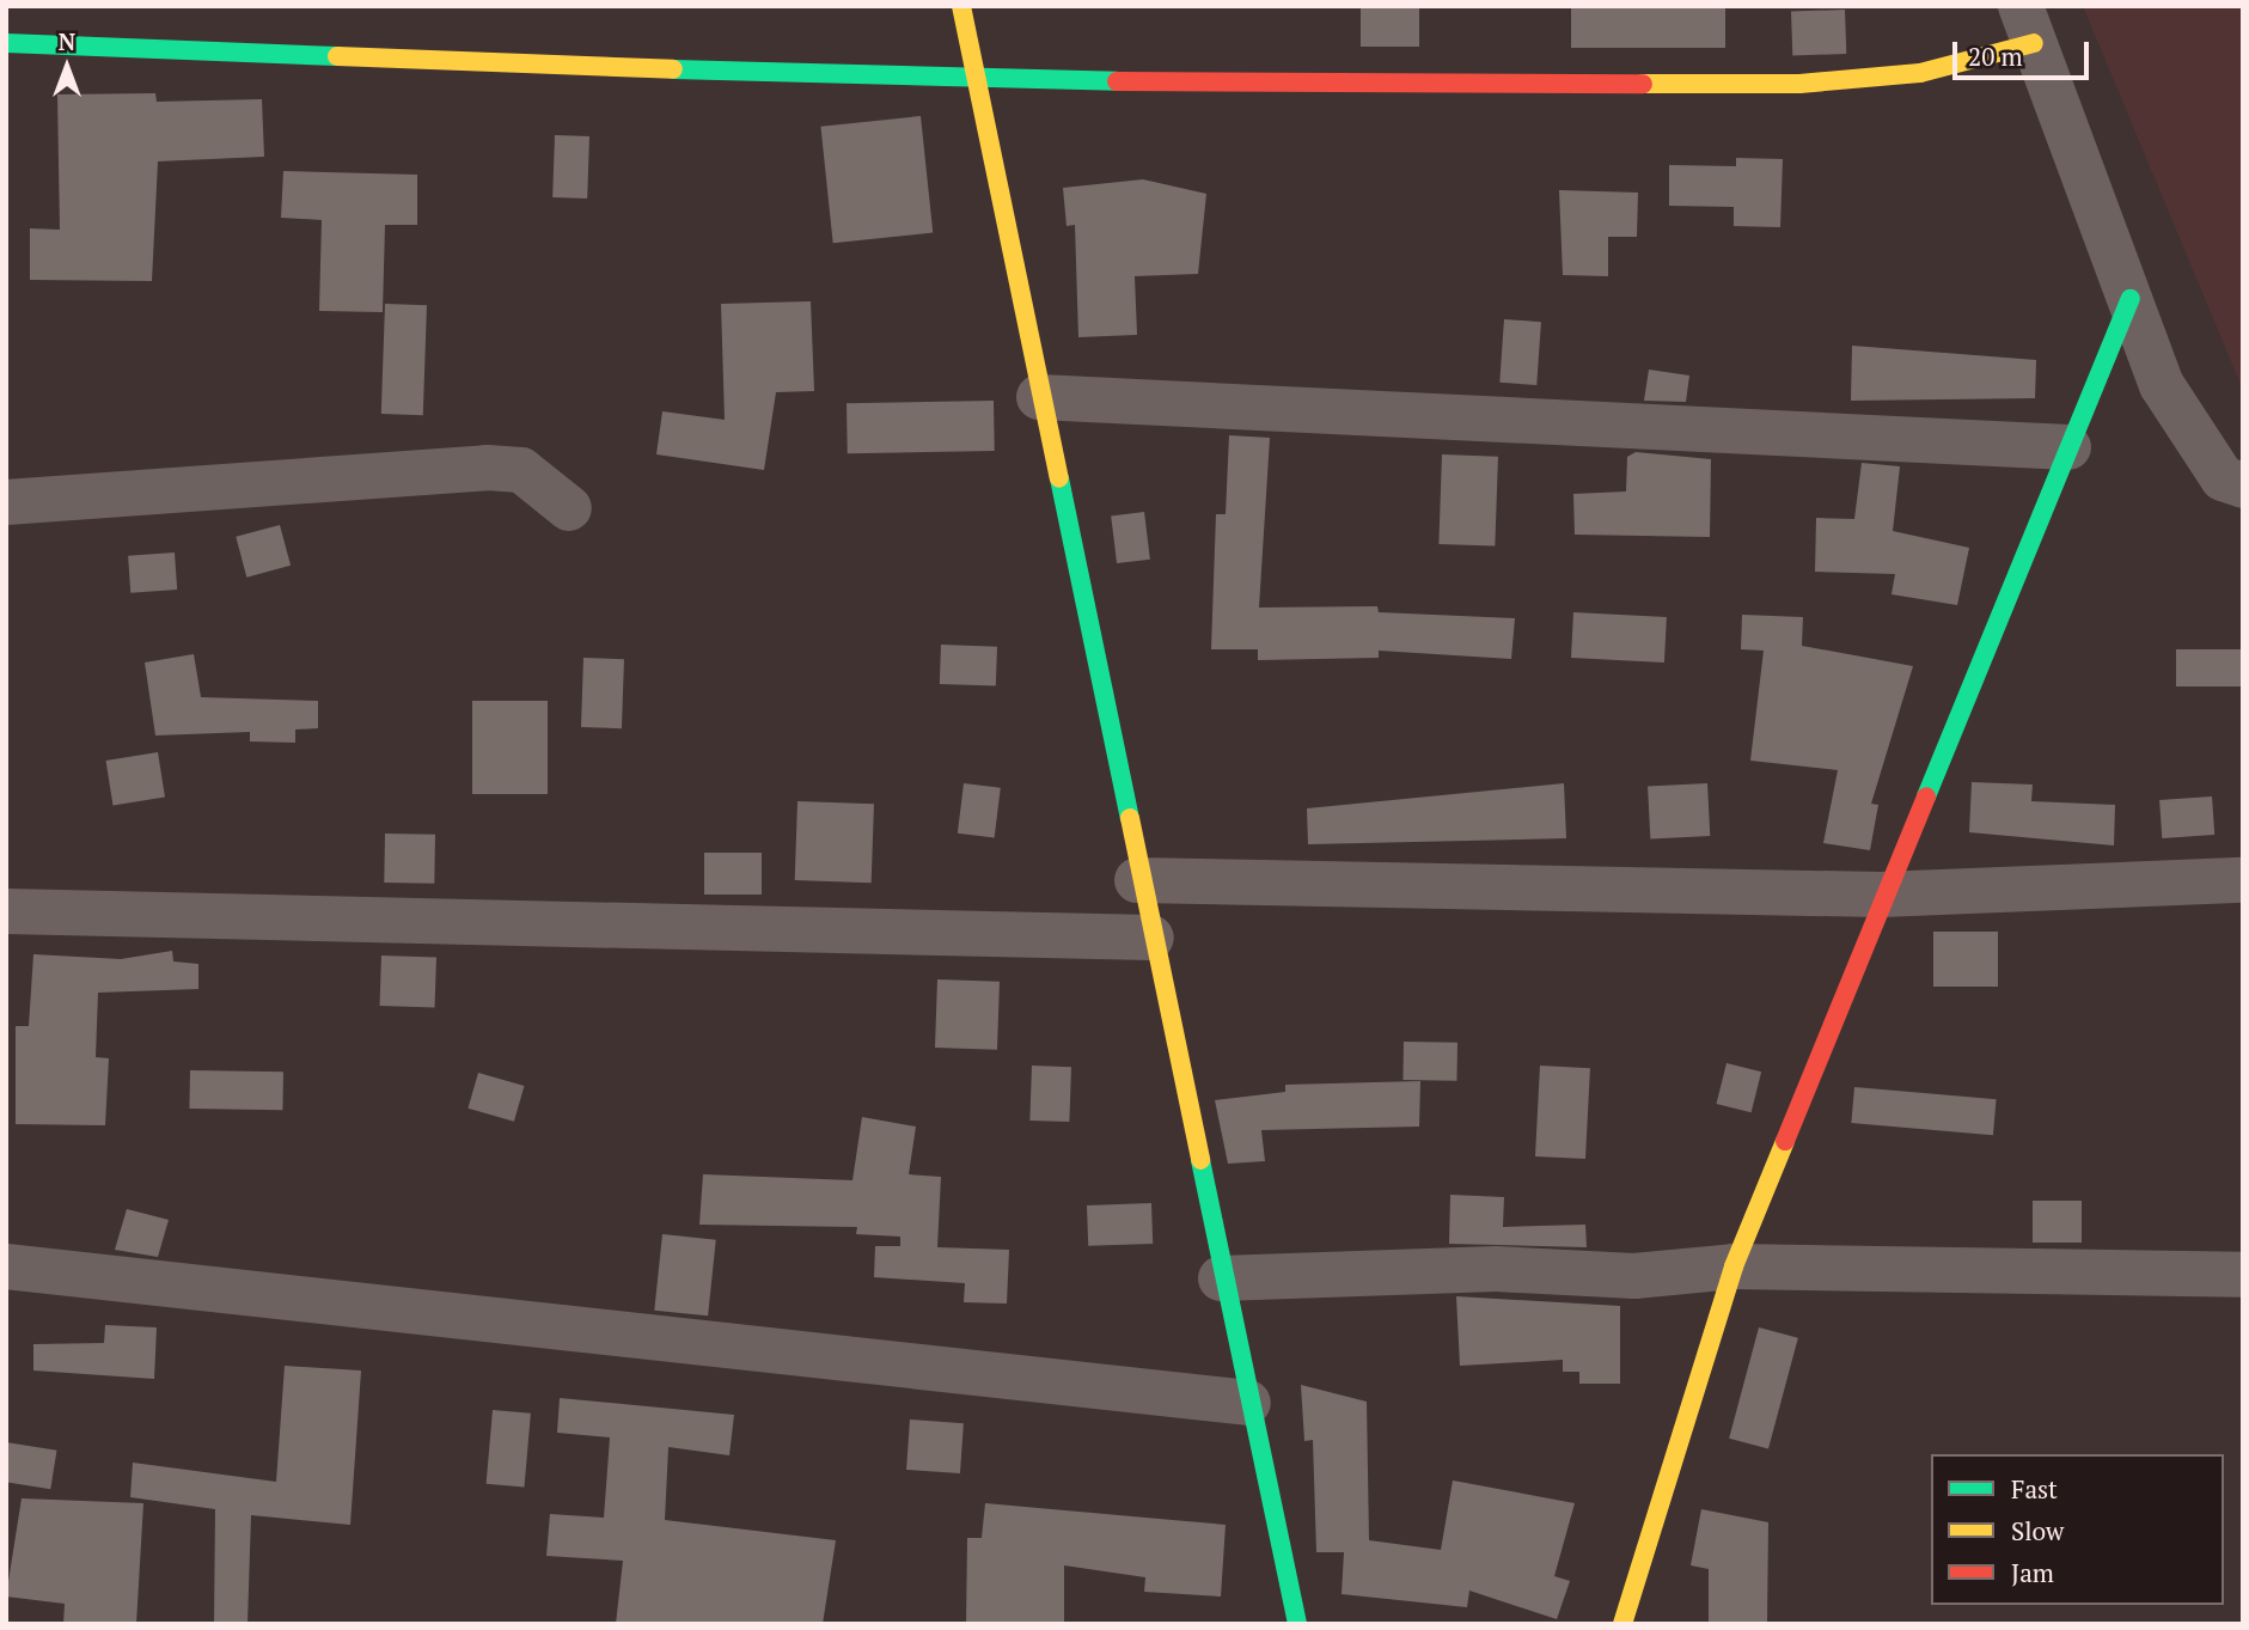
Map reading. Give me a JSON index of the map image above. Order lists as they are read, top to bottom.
{
  "legend": ["Fast", "Slow", "Jam"],
  "scale_bar": "20 m",
  "north": "top"
}
